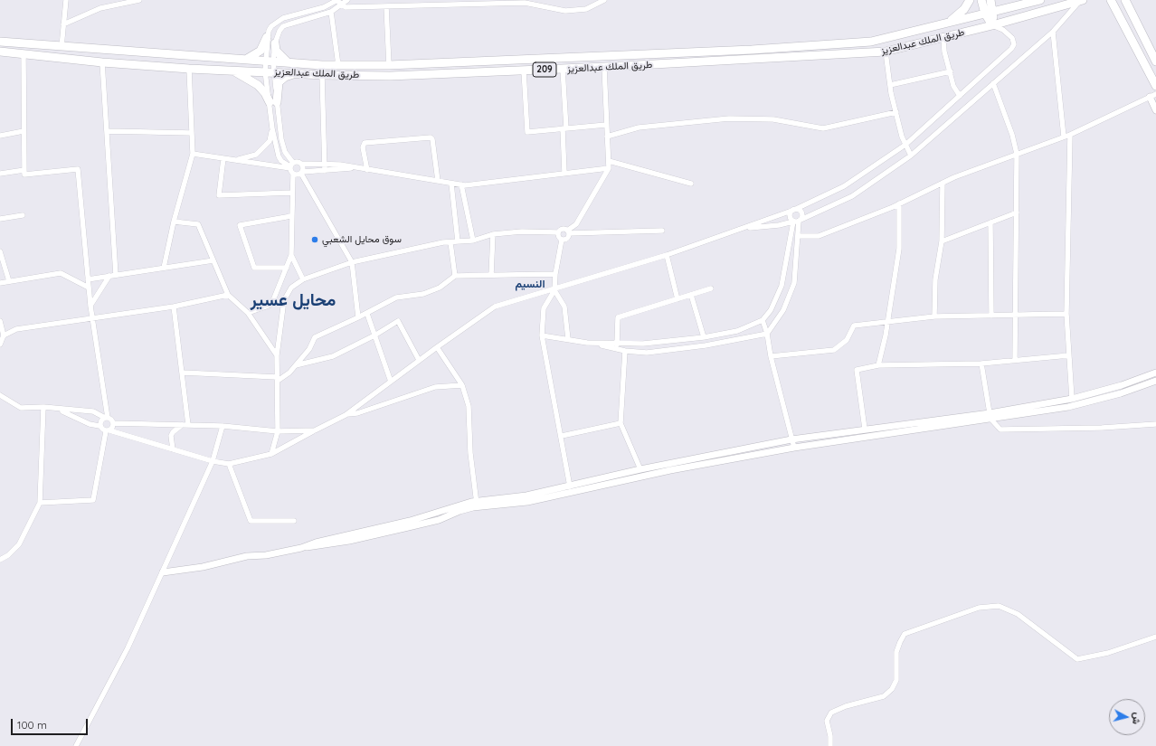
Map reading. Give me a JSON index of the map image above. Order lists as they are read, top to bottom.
{
  "streets": {
    "main road": ["طريق الملك عبدالعزيز", "209"]
  },
  "districts": ["النسيم", "محايل عسير"],
  "places": ["سوق محايل الشعبي"],
  "scale_bar": "100 m",
  "north": "right"
}
